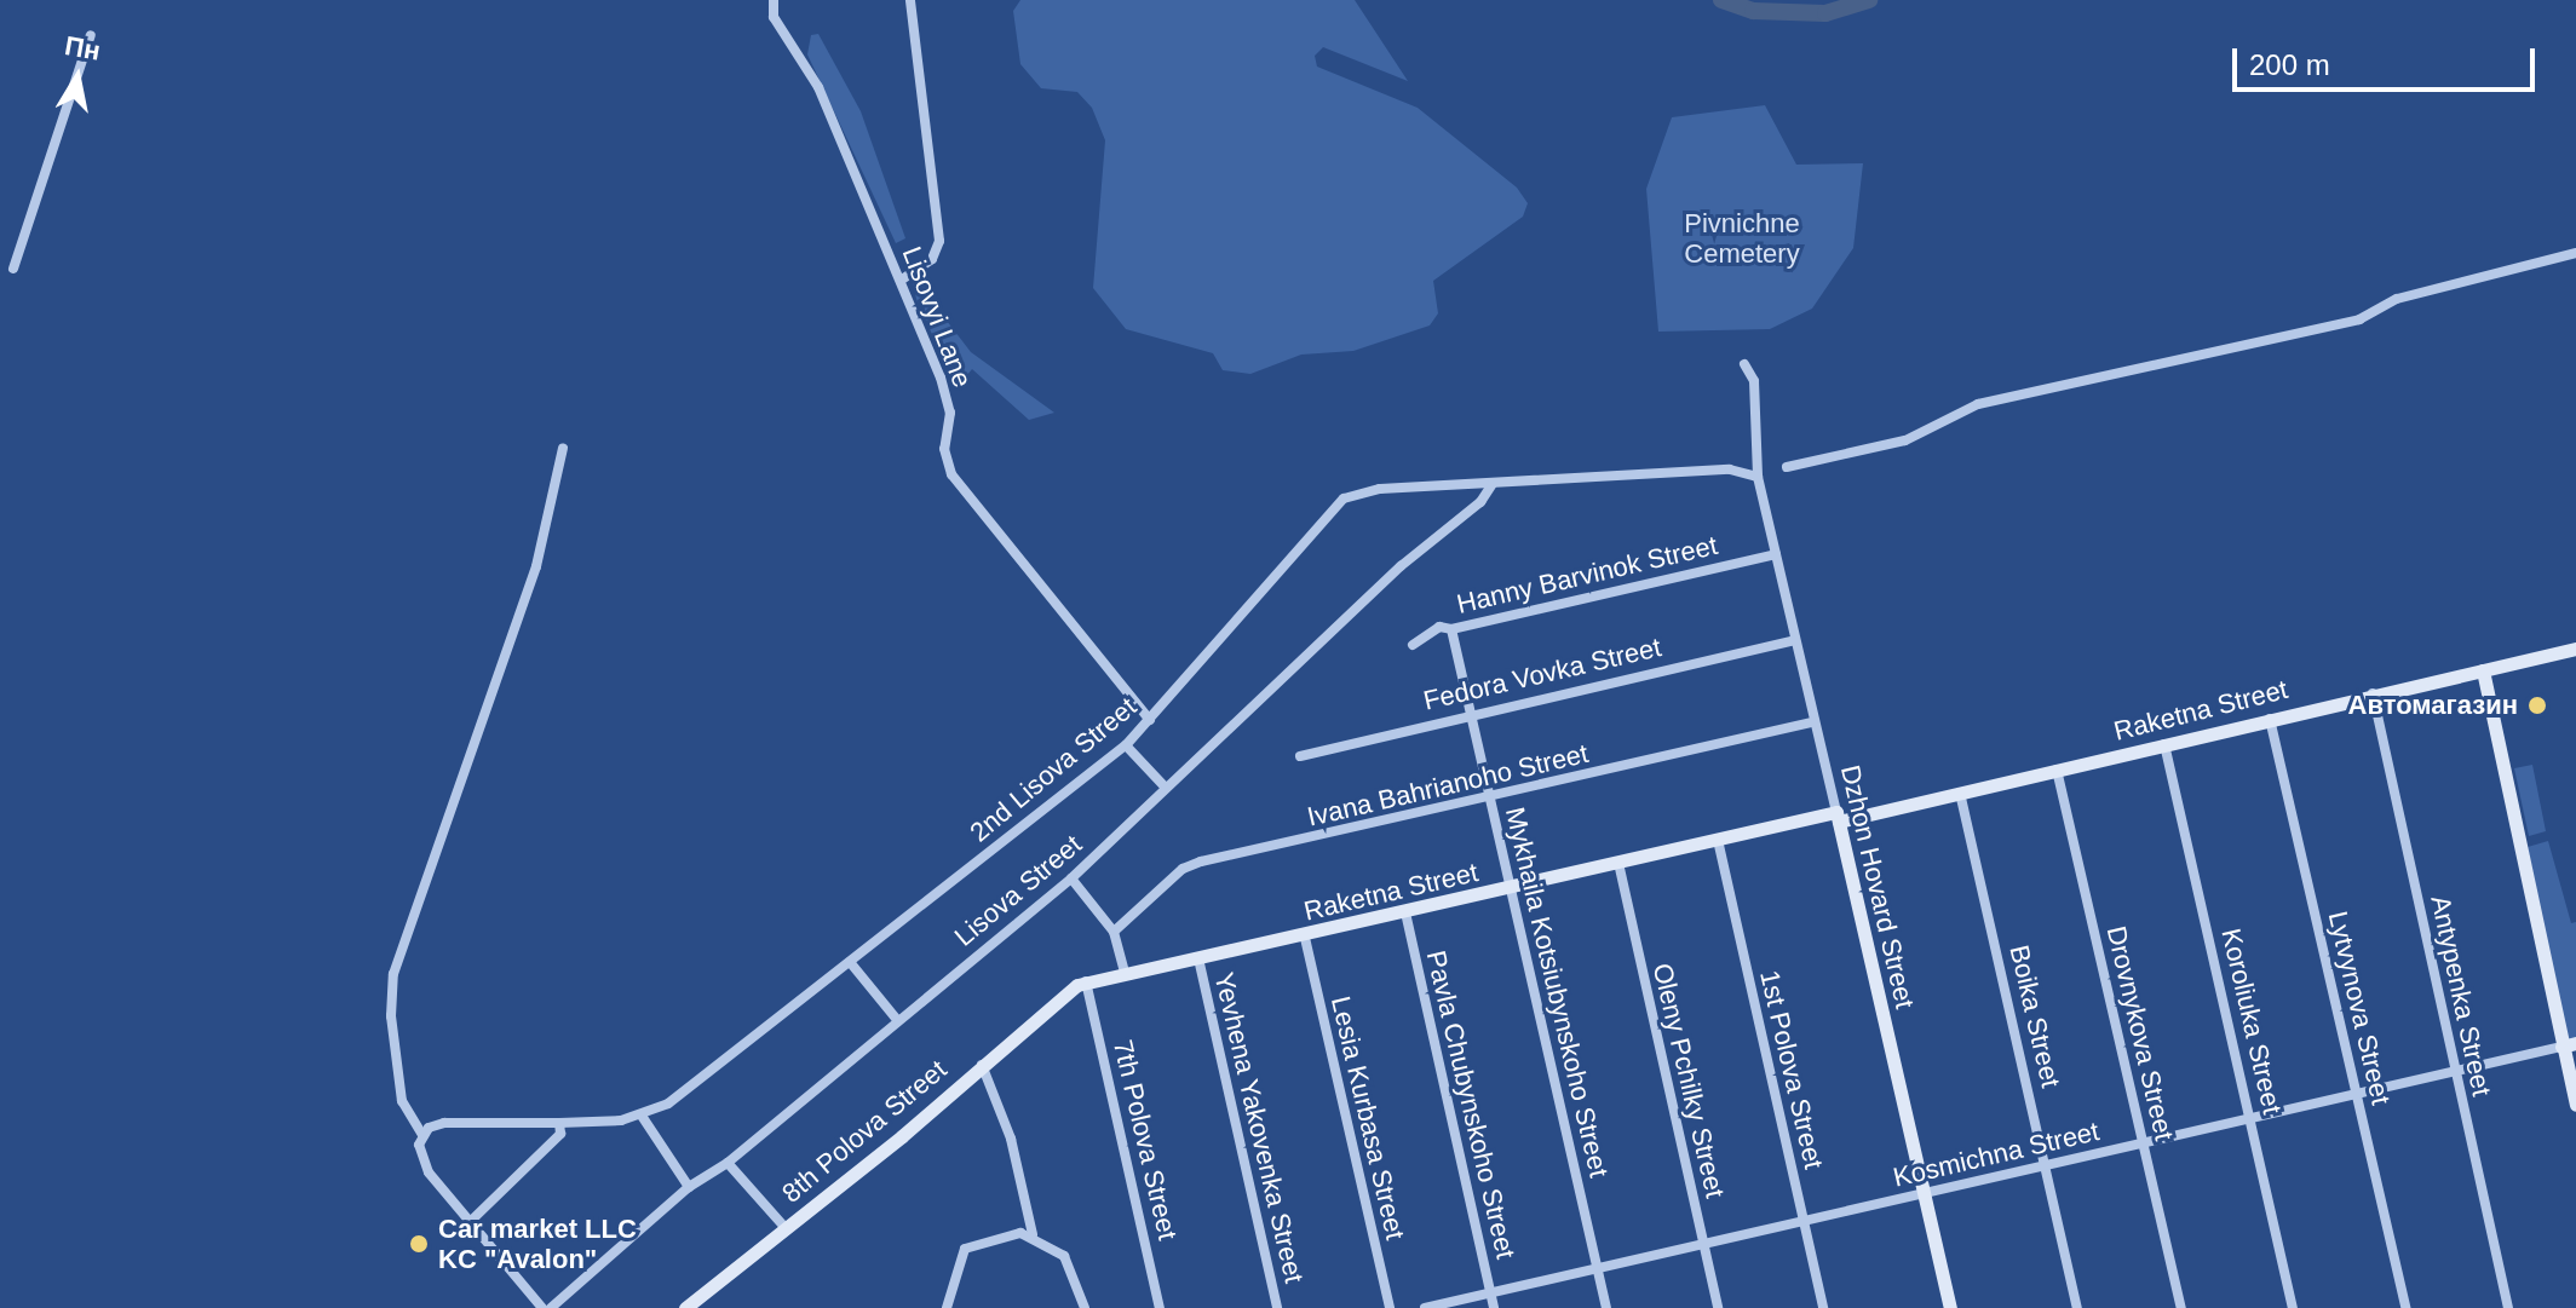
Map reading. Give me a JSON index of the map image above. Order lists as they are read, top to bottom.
{
  "streets": {
    "street": [
      "Lisovyi Lane",
      "Hanny Barvinok Street",
      "Fedora Vovka Street",
      "Raketna Street",
      "2nd Lisova Street",
      "Ivana Bahrianoho Street",
      "Dzhon Hovard Street",
      "Lisova Street",
      "Mykhaila Kotsiubynskoho Street",
      "Antypenka Street",
      "Lytvynova Street",
      "Boika Street",
      "Koroliuka Street",
      "Drovnykova Street",
      "1st Polova Street",
      "Oleny Pchilky Street",
      "Pavla Chubynskoho Street",
      "Lesia Kurbasa Street",
      "Yevhena Yakovenka Street",
      "8th Polova Street",
      "7th Polova Street",
      "Kosmichna Street"
    ]
  },
  "crossings": [
    ["Lisovyi Lane", "2nd Lisova Street"],
    ["Hanny Barvinok Street", "Dzhon Hovard Street"],
    ["Hanny Barvinok Street", "Mykhaila Kotsiubynskoho Street"],
    ["Fedora Vovka Street", "Dzhon Hovard Street"],
    ["Fedora Vovka Street", "Mykhaila Kotsiubynskoho Street"],
    ["Raketna Street", "Dzhon Hovard Street"],
    ["Raketna Street", "Mykhaila Kotsiubynskoho Street"],
    ["Raketna Street", "Antypenka Street"],
    ["Raketna Street", "Lytvynova Street"],
    ["Raketna Street", "Boika Street"],
    ["Raketna Street", "Koroliuka Street"],
    ["Raketna Street", "Drovnykova Street"],
    ["Raketna Street", "1st Polova Street"],
    ["Raketna Street", "Oleny Pchilky Street"],
    ["Raketna Street", "Pavla Chubynskoho Street"],
    ["Raketna Street", "Lesia Kurbasa Street"],
    ["Raketna Street", "Yevhena Yakovenka Street"],
    ["Raketna Street", "8th Polova Street"],
    ["Raketna Street", "7th Polova Street"],
    ["2nd Lisova Street", "Dzhon Hovard Street"],
    ["2nd Lisova Street", "Lisova Street"],
    ["Ivana Bahrianoho Street", "Dzhon Hovard Street"],
    ["Ivana Bahrianoho Street", "Mykhaila Kotsiubynskoho Street"],
    ["Dzhon Hovard Street", "Kosmichna Street"],
    ["Mykhaila Kotsiubynskoho Street", "Kosmichna Street"],
    ["Antypenka Street", "Kosmichna Street"],
    ["Lytvynova Street", "Kosmichna Street"],
    ["Boika Street", "Kosmichna Street"],
    ["Koroliuka Street", "Kosmichna Street"],
    ["Drovnykova Street", "Kosmichna Street"],
    ["1st Polova Street", "Kosmichna Street"],
    ["Oleny Pchilky Street", "Kosmichna Street"],
    ["Pavla Chubynskoho Street", "Kosmichna Street"]
  ],
  "parks": ["Pivnichne Cemetery"],
  "places": ["Автомагазин", "Car market LLC KC \"Avalon\""],
  "scale_bar": "200 m",
  "north": "top"
}
